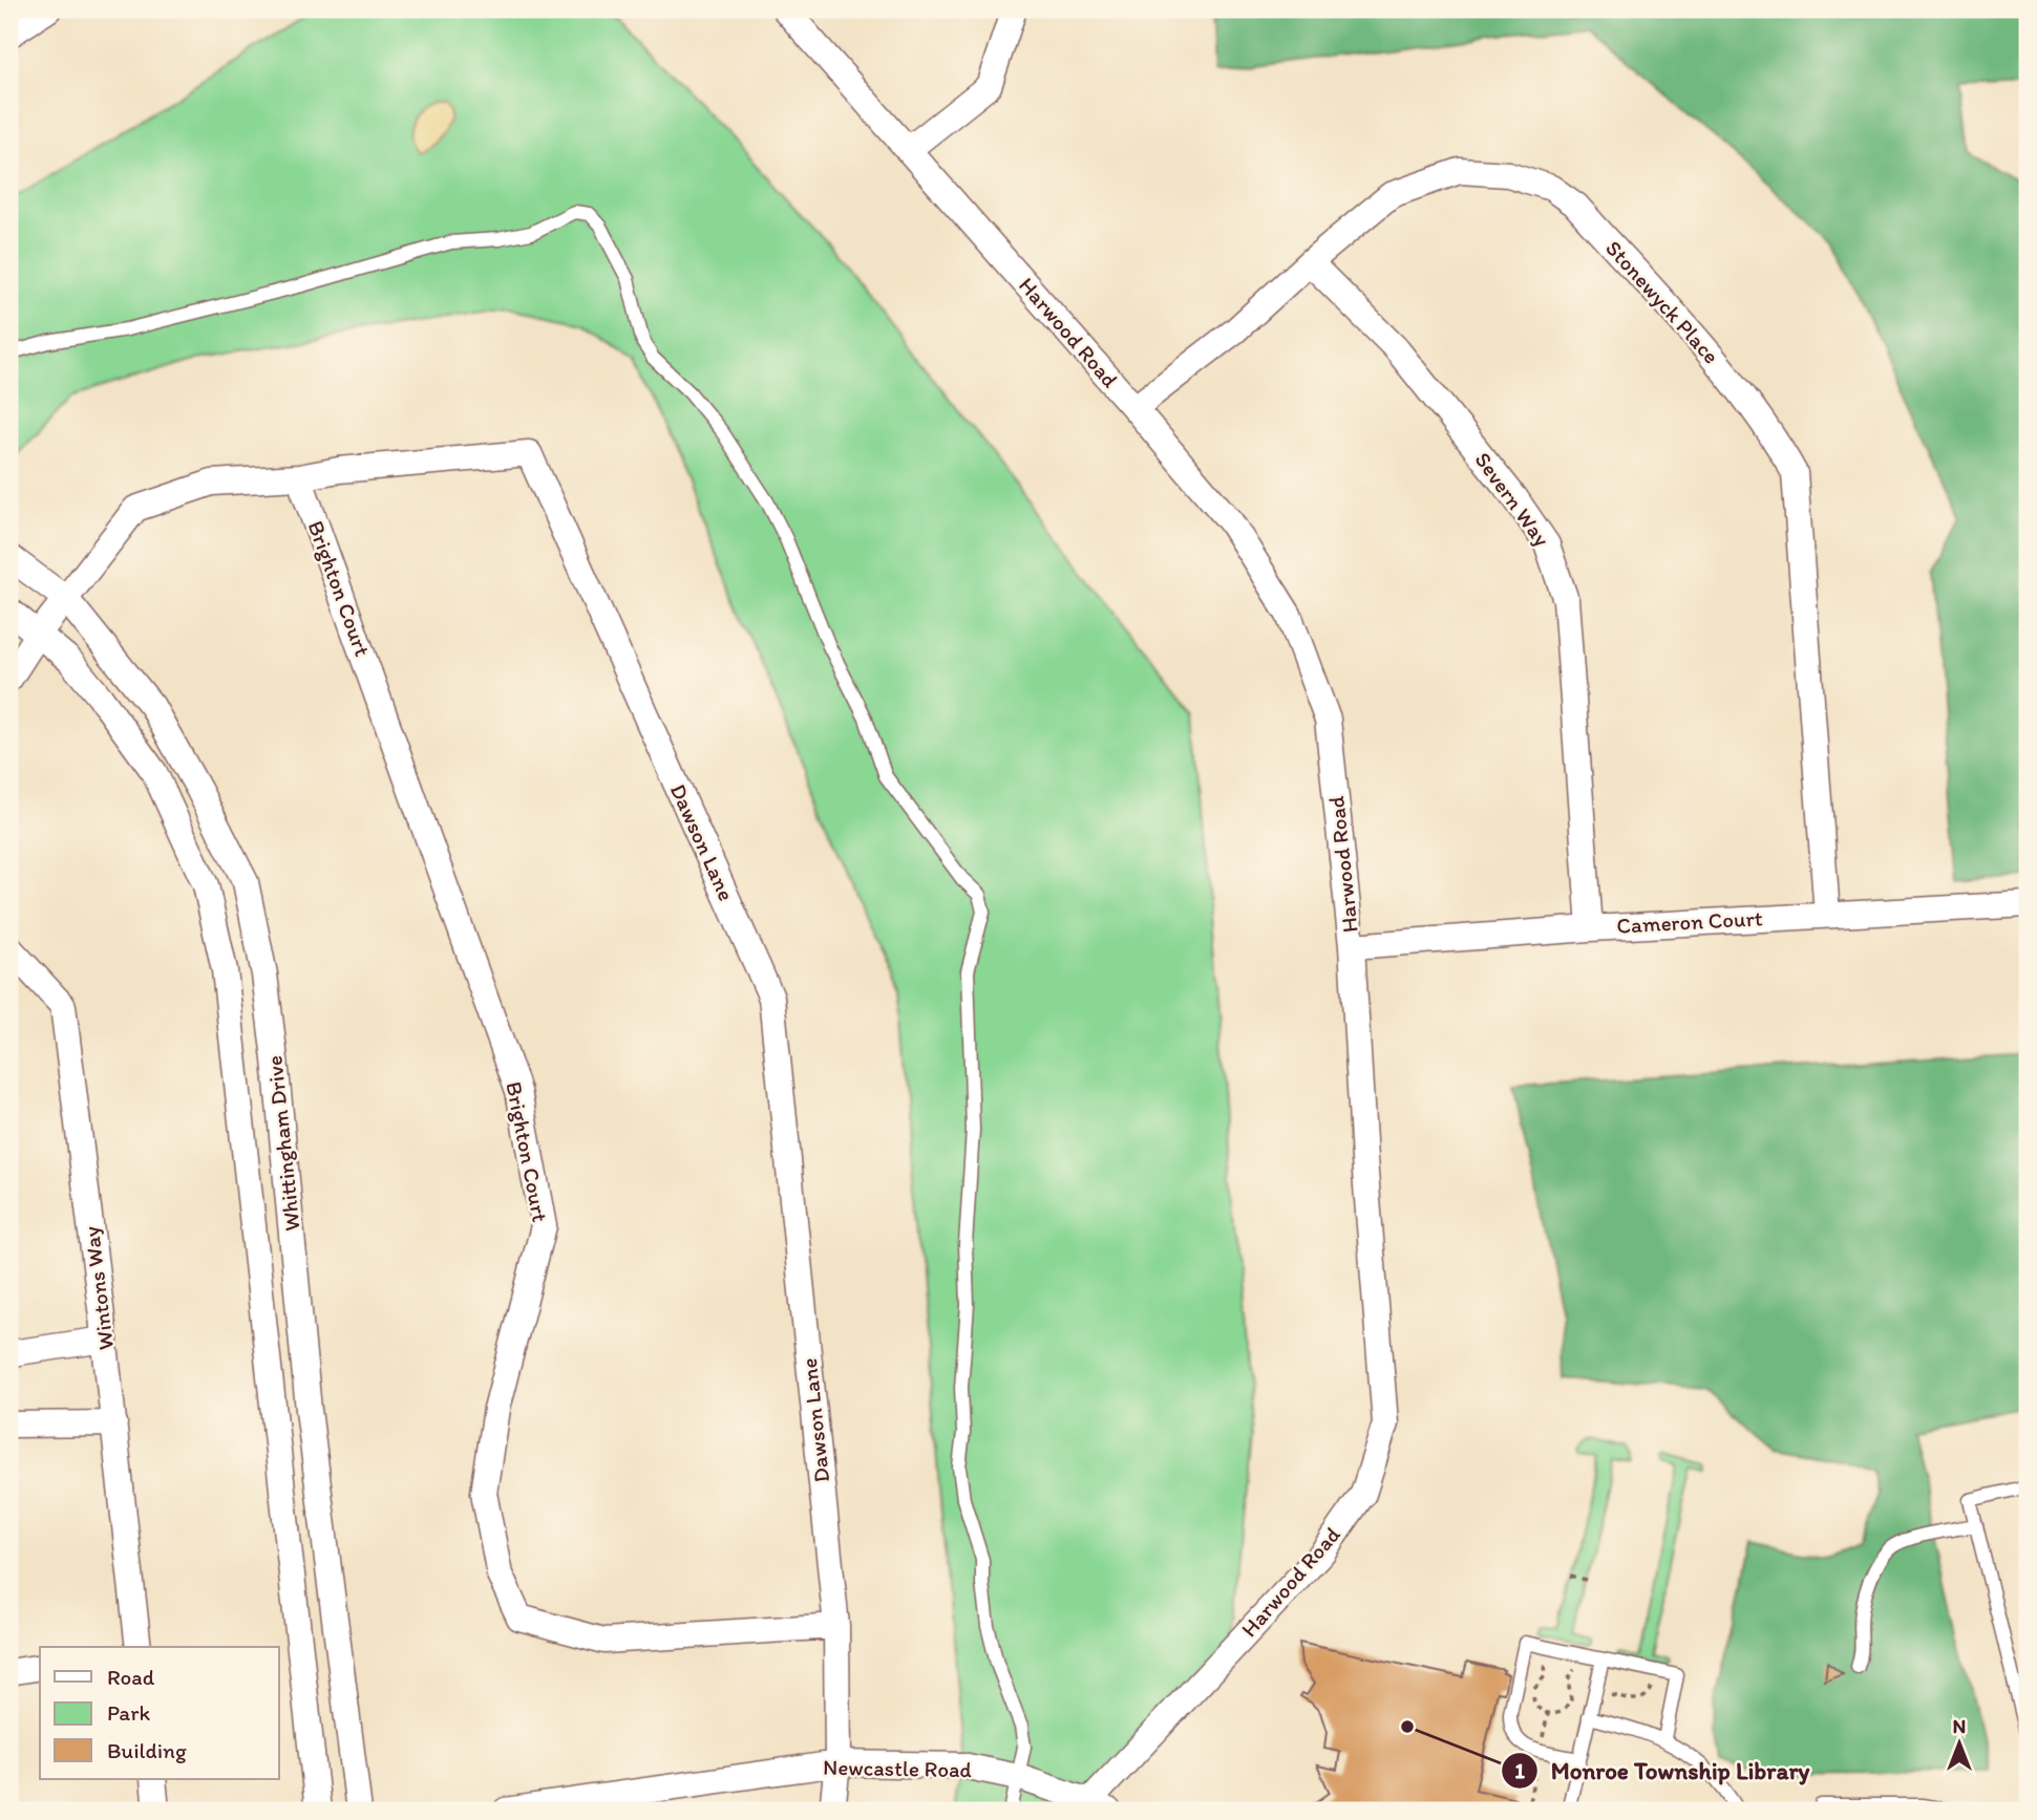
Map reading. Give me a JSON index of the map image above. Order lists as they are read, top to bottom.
{
  "streets": {
    "street": [
      "Stonewyck Place",
      "Harwood Road",
      "Severn Way",
      "Brighton Court",
      "Dawson Lane",
      "Cameron Court",
      "Whittingham Drive",
      "Wintons Way",
      "Newcastle Road"
    ]
  },
  "crossings": [
    ["Stonewyck Place", "Harwood Road"],
    ["Stonewyck Place", "Severn Way"],
    ["Stonewyck Place", "Cameron Court"],
    ["Harwood Road", "Cameron Court"],
    ["Harwood Road", "Newcastle Road"],
    ["Severn Way", "Cameron Court"],
    ["Brighton Court", "Dawson Lane"],
    ["Dawson Lane", "Whittingham Drive"],
    ["Dawson Lane", "Newcastle Road"]
  ],
  "places": ["Monroe Township Library"],
  "legend": ["Road", "Park", "Building"],
  "north": "top"
}
